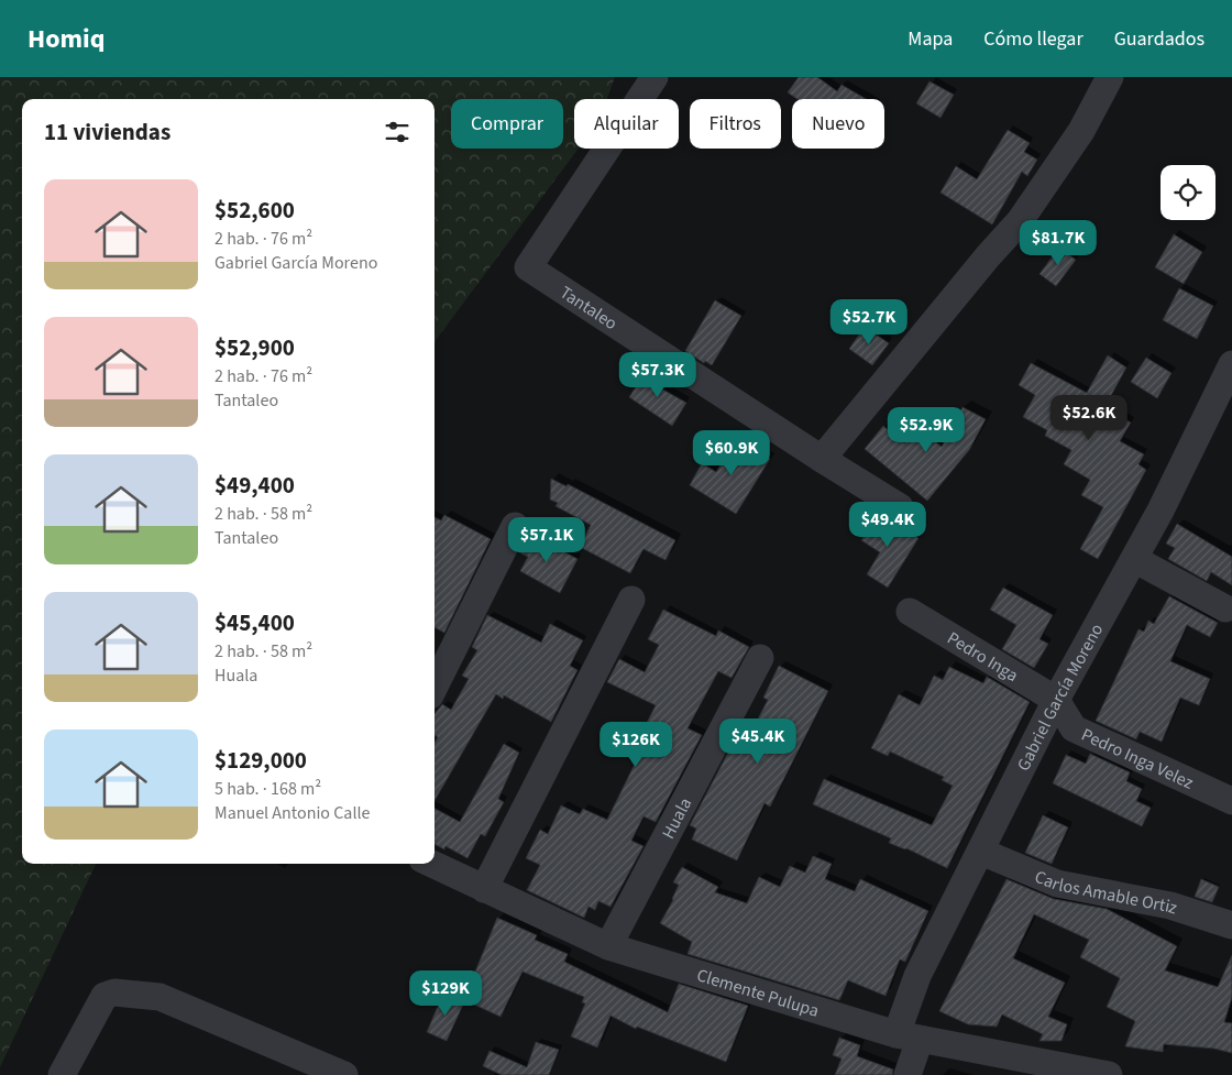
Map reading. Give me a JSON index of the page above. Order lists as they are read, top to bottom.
{
  "streets": {
    "street": [
      "Tantaleo",
      "Pedro Inga",
      "Gabriel García Moreno",
      "Pedro Inga Velez",
      "Huala",
      "Carlos Amable Ortiz",
      "Clemente Pulupa"
    ]
  },
  "crossings": [
    ["Pedro Inga", "Gabriel García Moreno"],
    ["Pedro Inga", "Pedro Inga Velez"],
    ["Gabriel García Moreno", "Pedro Inga Velez"],
    ["Gabriel García Moreno", "Carlos Amable Ortiz"],
    ["Gabriel García Moreno", "Clemente Pulupa"],
    ["Huala", "Clemente Pulupa"]
  ],
  "page": {
    "header": "Homiq",
    "nav": ["Mapa", "Cómo llegar", "Guardados"],
    "chip": [
      "Comprar",
      "Alquilar",
      "Filtros",
      "Nuevo"
    ],
    "heading": "11 viviendas",
    "list": [
      {
        "name": "$52,600",
        "note": "2 hab. · 76 m² · Gabriel García Moreno"
      },
      {
        "name": "$52,900",
        "note": "2 hab. · 76 m² · Tantaleo"
      },
      {
        "name": "$49,400",
        "note": "2 hab. · 58 m² · Tantaleo"
      },
      {
        "name": "$45,400",
        "note": "2 hab. · 58 m² · Huala"
      },
      {
        "name": "$129,000",
        "note": "5 hab. · 168 m² · Manuel Antonio Calle"
      }
    ],
    "price": [
      "$81.7K",
      "$52.7K",
      "$57.3K",
      "$52.6K",
      "$52.9K",
      "$60.9K",
      "$49.4K",
      "$57.1K",
      "$45.4K",
      "$126K",
      "$129K"
    ]
  }
}
